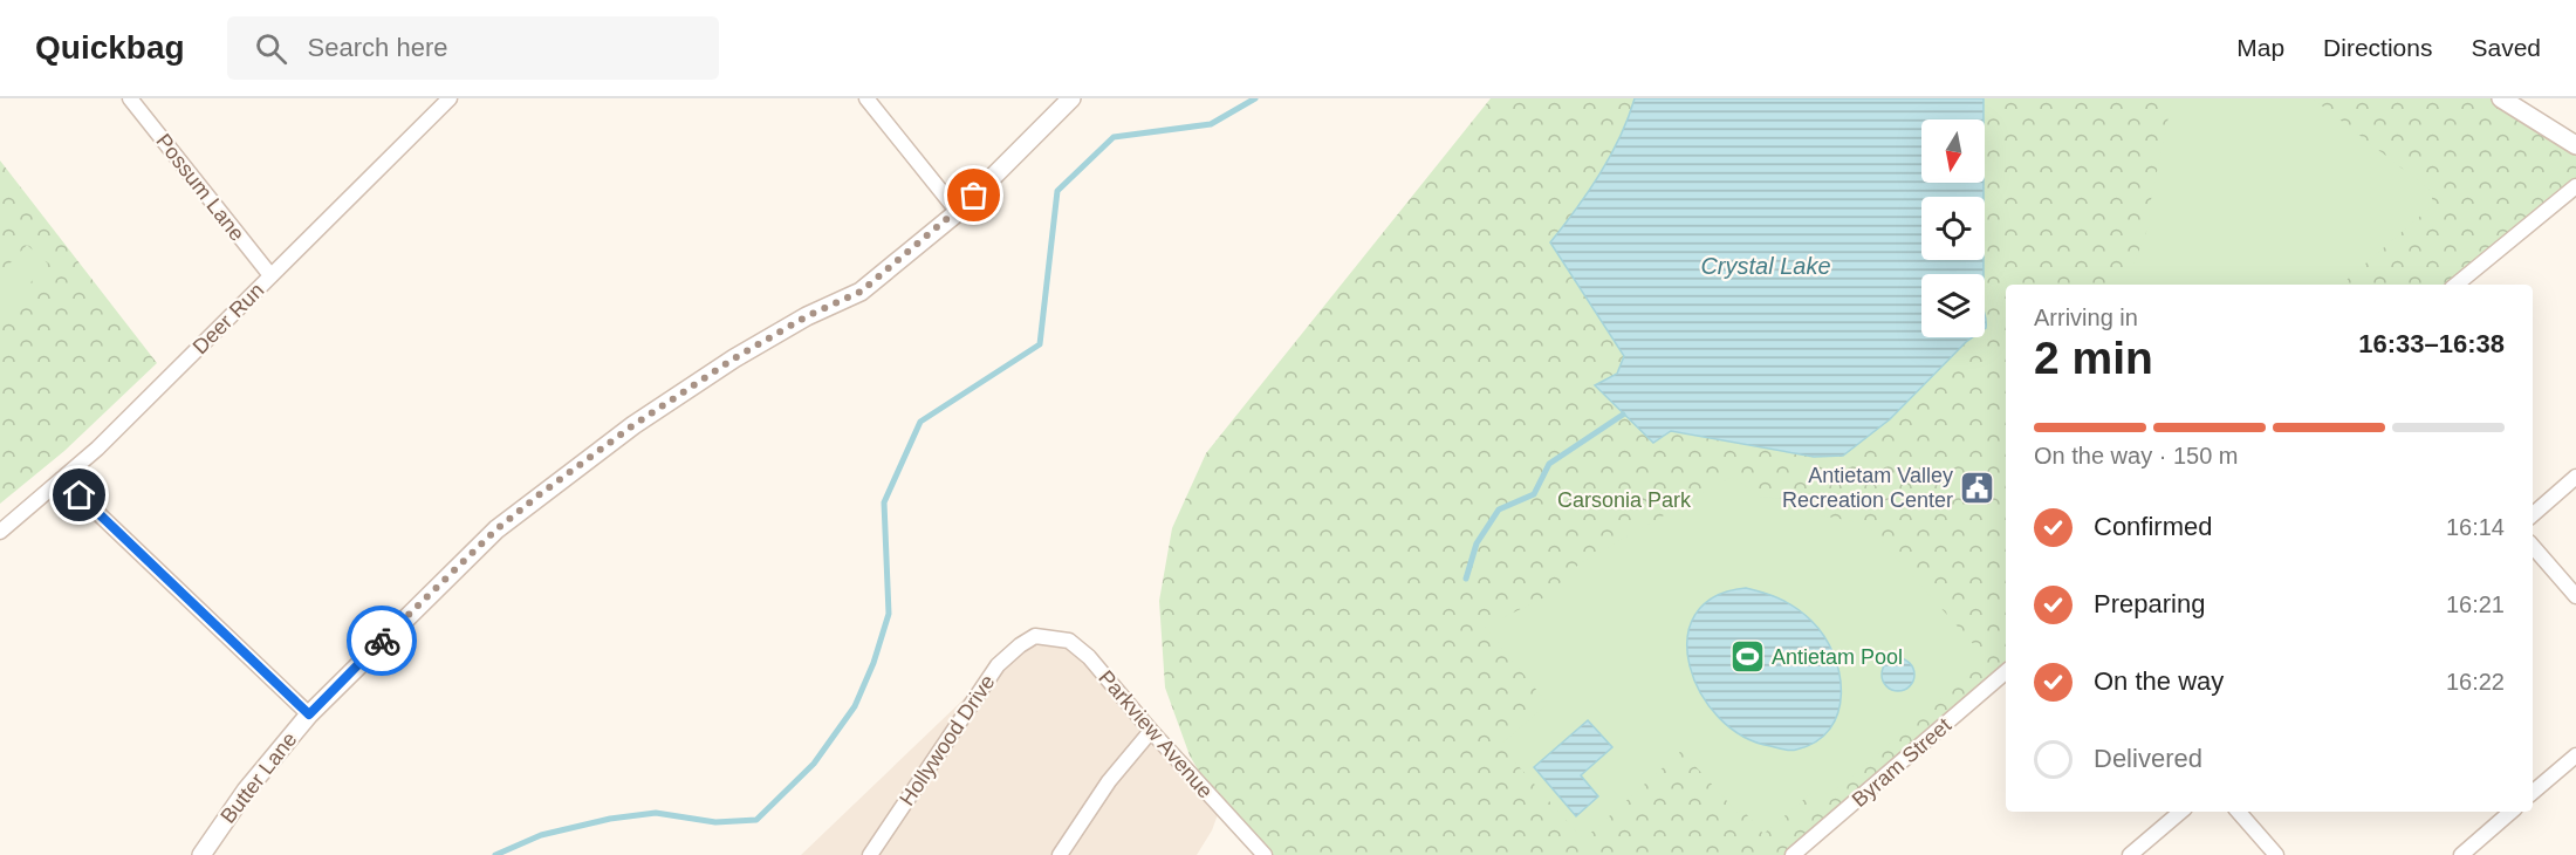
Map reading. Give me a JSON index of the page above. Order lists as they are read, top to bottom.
{
  "streets": {
    "street": [
      "Possum Lane",
      "Deer Run",
      "Parkview Avenue",
      "Hollywood Drive",
      "Byram Street",
      "Butter Lane"
    ]
  },
  "crossings": [
    ["Possum Lane", "Deer Run"],
    ["Parkview Avenue", "Hollywood Drive"]
  ],
  "water": ["Crystal Lake"],
  "parks": ["Carsonia Park"],
  "places": {
    "public building": ["Antietam Valley Recreation Center"],
    "sports": ["Antietam Pool"]
  },
  "north": "bottom",
  "page": {
    "header": "Quickbag",
    "search": "Search here",
    "nav": ["Map", "Directions", "Saved"],
    "heading": ["2 min", "Arriving in", "16:33–16:38"],
    "bar": "On the way · 150 m",
    "list": [
      ["Confirmed", "16:14"],
      ["Preparing", "16:21"],
      ["On the way", "16:22"],
      "Delivered"
    ]
  }
}
